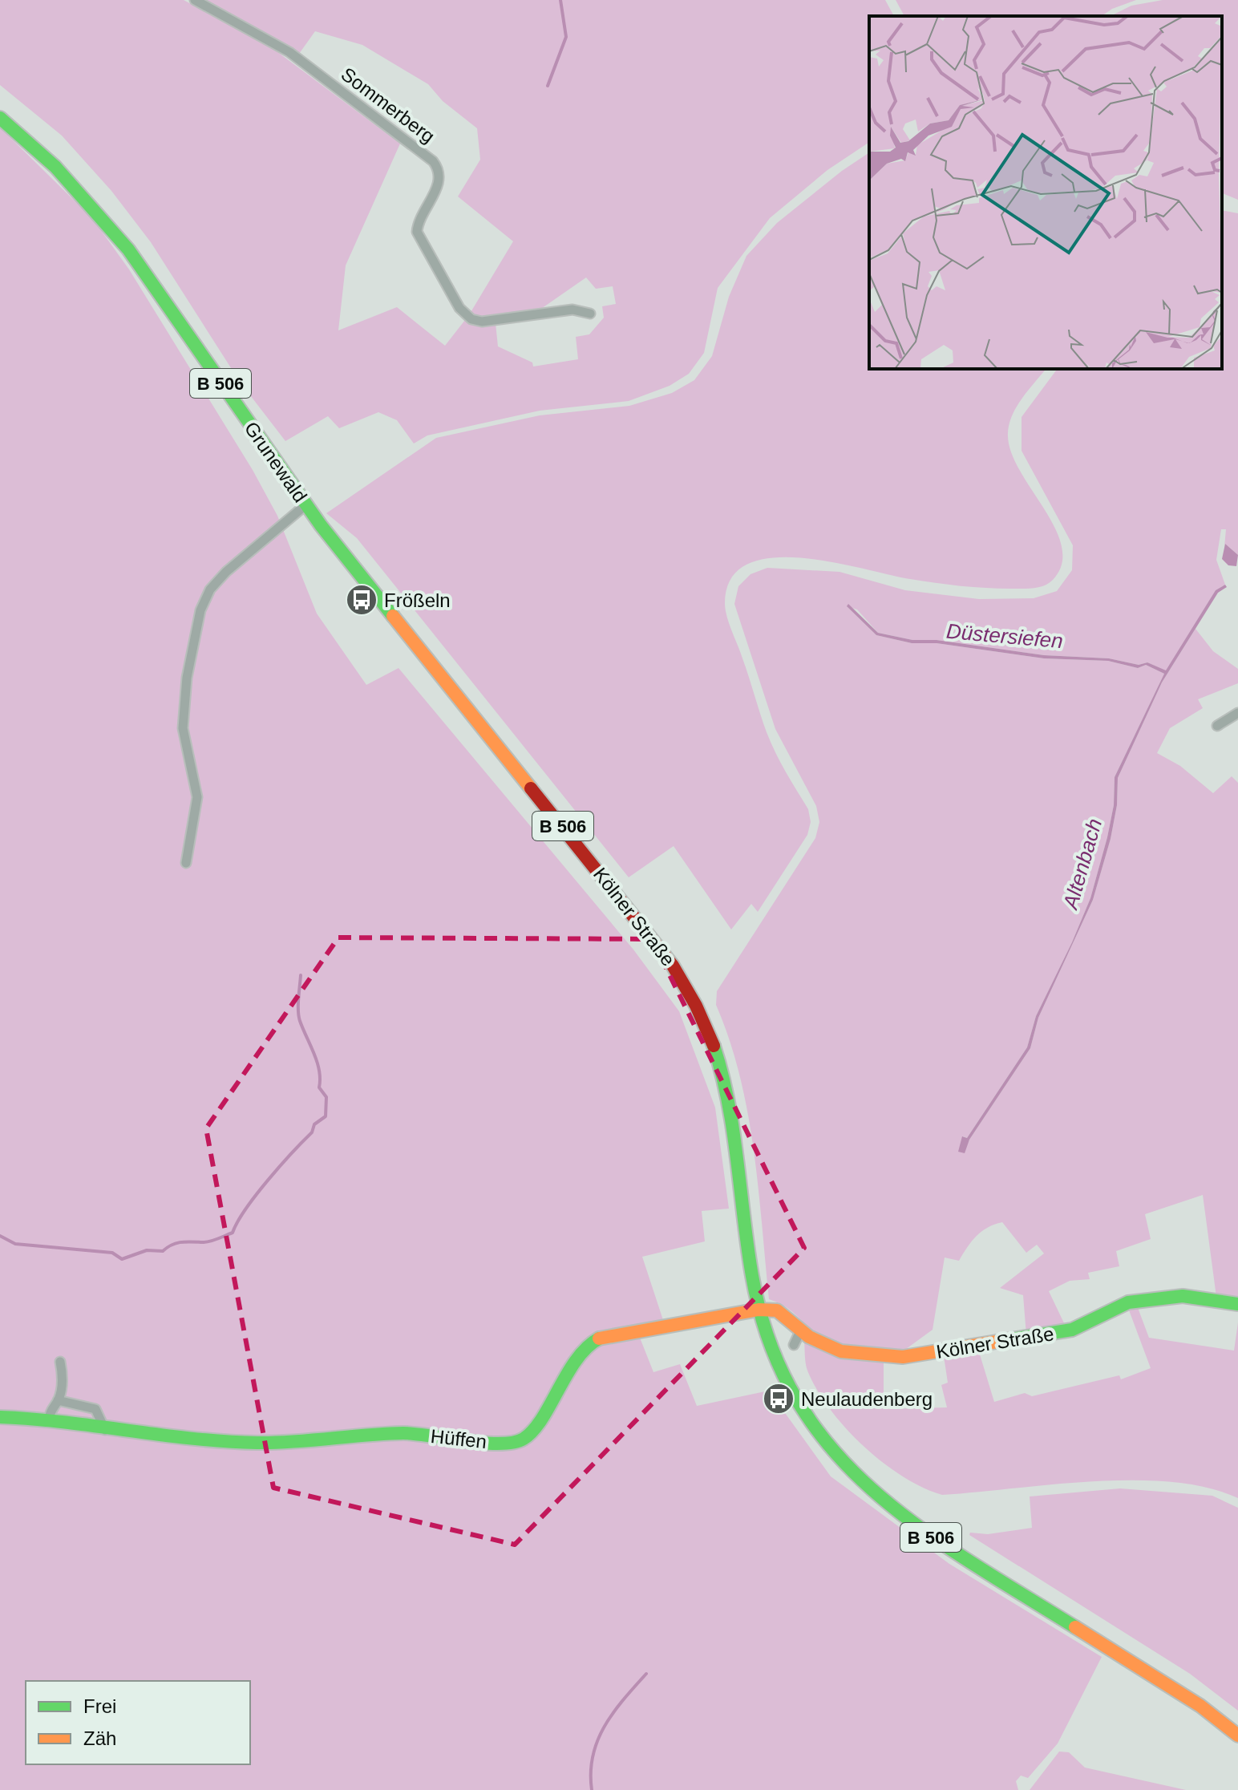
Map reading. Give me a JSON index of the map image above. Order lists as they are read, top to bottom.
{
  "streets": {
    "main road": [
      "B 506",
      "Grunewald",
      "Kölner Straße",
      "Hüffen"
    ],
    "street": ["Sommerberg"]
  },
  "crossings": [
    ["B 506", "Kölner Straße"],
    ["B 506", "Hüffen"],
    ["Grunewald", "Kölner Straße"],
    ["Kölner Straße", "Hüffen"]
  ],
  "water": ["Düstersiefen", "Altenbach"],
  "places": {
    "bus stop": ["Frößeln", "Neulaudenberg"]
  },
  "legend": ["Frei", "Zäh"]
}
